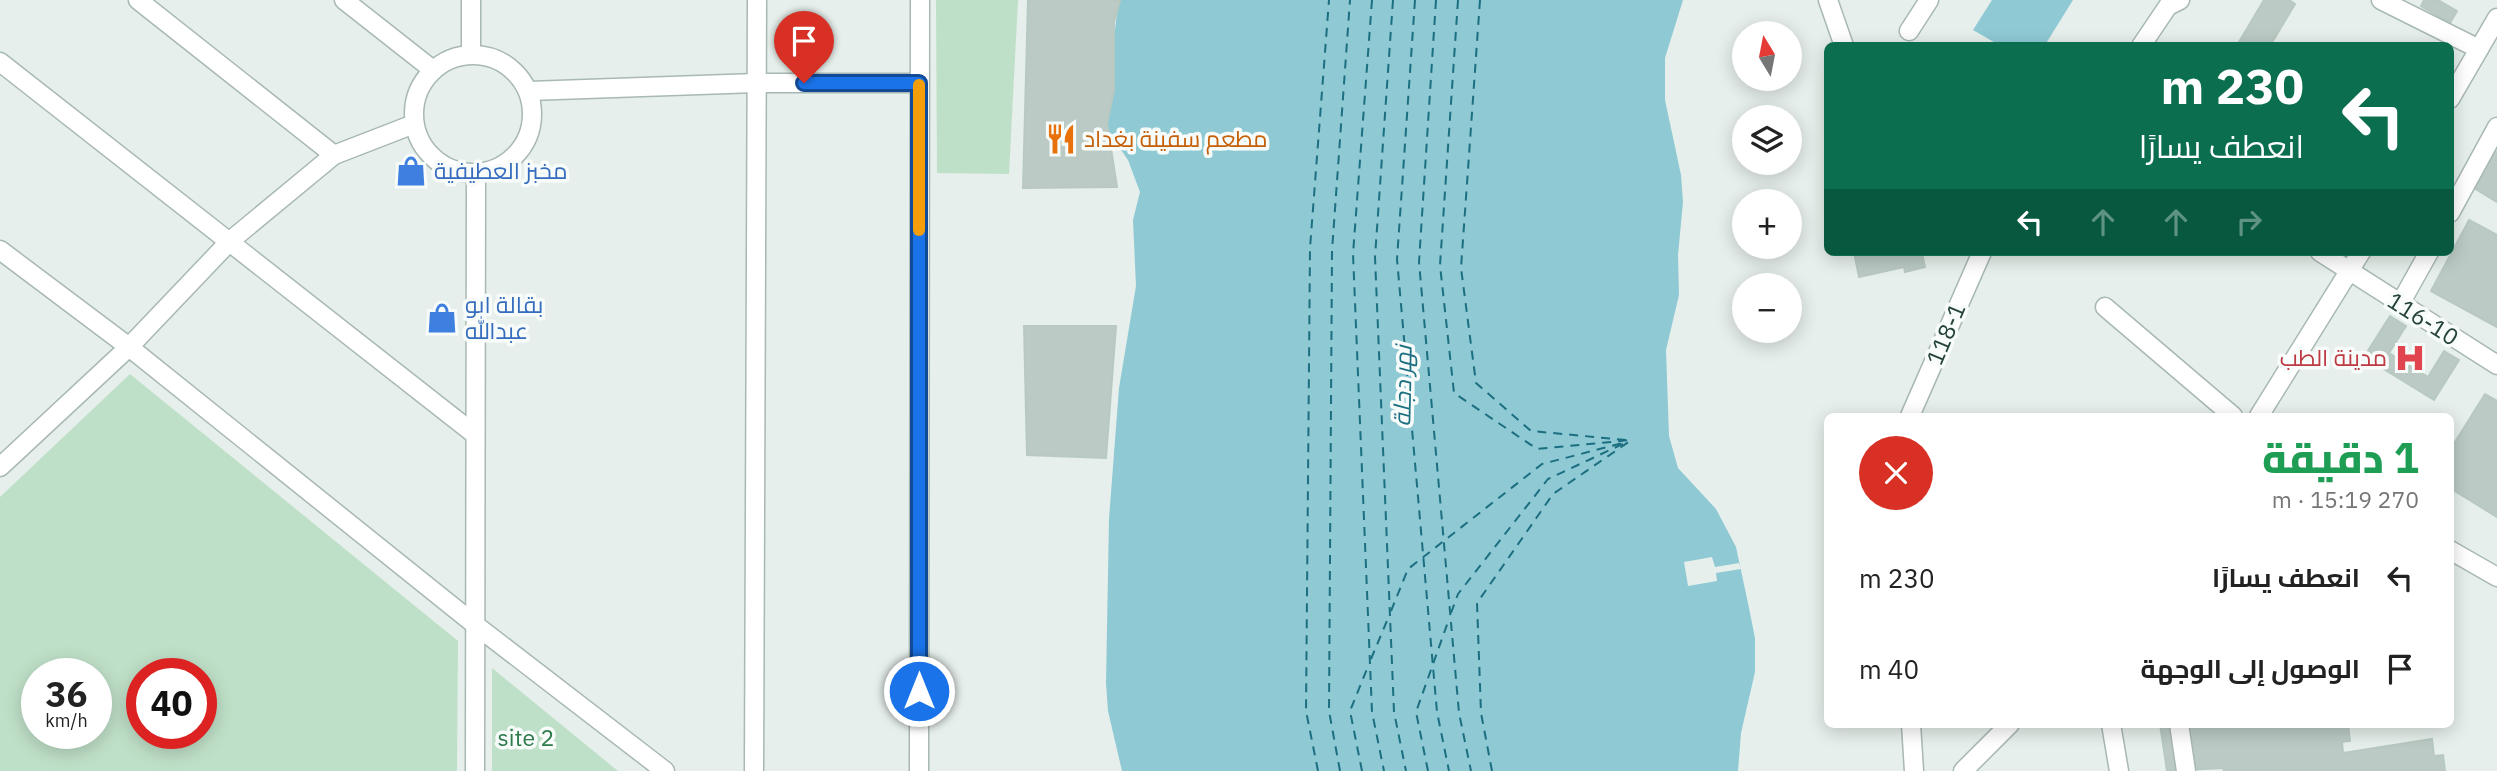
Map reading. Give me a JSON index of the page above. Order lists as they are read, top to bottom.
{
  "streets": {
    "street": ["116-10", "118-1"]
  },
  "water": ["نهر دجلة"],
  "parks": ["site 2"],
  "places": {
    "restaurant": ["مطعم سفينة بغداد"],
    "shop": ["مخبز العطيفية", "بقالة ابو عبدالله"],
    "hospital": ["مدينة الطب"]
  },
  "north": "top",
  "page": {
    "map_buttons": ["+", "−"],
    "turn": ["230 m", "انعطف يسارًا"],
    "heading": ["1 دقيقة", "270 m · 15:19"],
    "list": [
      {
        "name": "انعطف يسارًا",
        "value": "230 m"
      },
      {
        "name": "الوصول إلى الوجهة",
        "value": "40 m"
      }
    ],
    "speed": "36 km/h",
    "limit": "40"
  }
}
